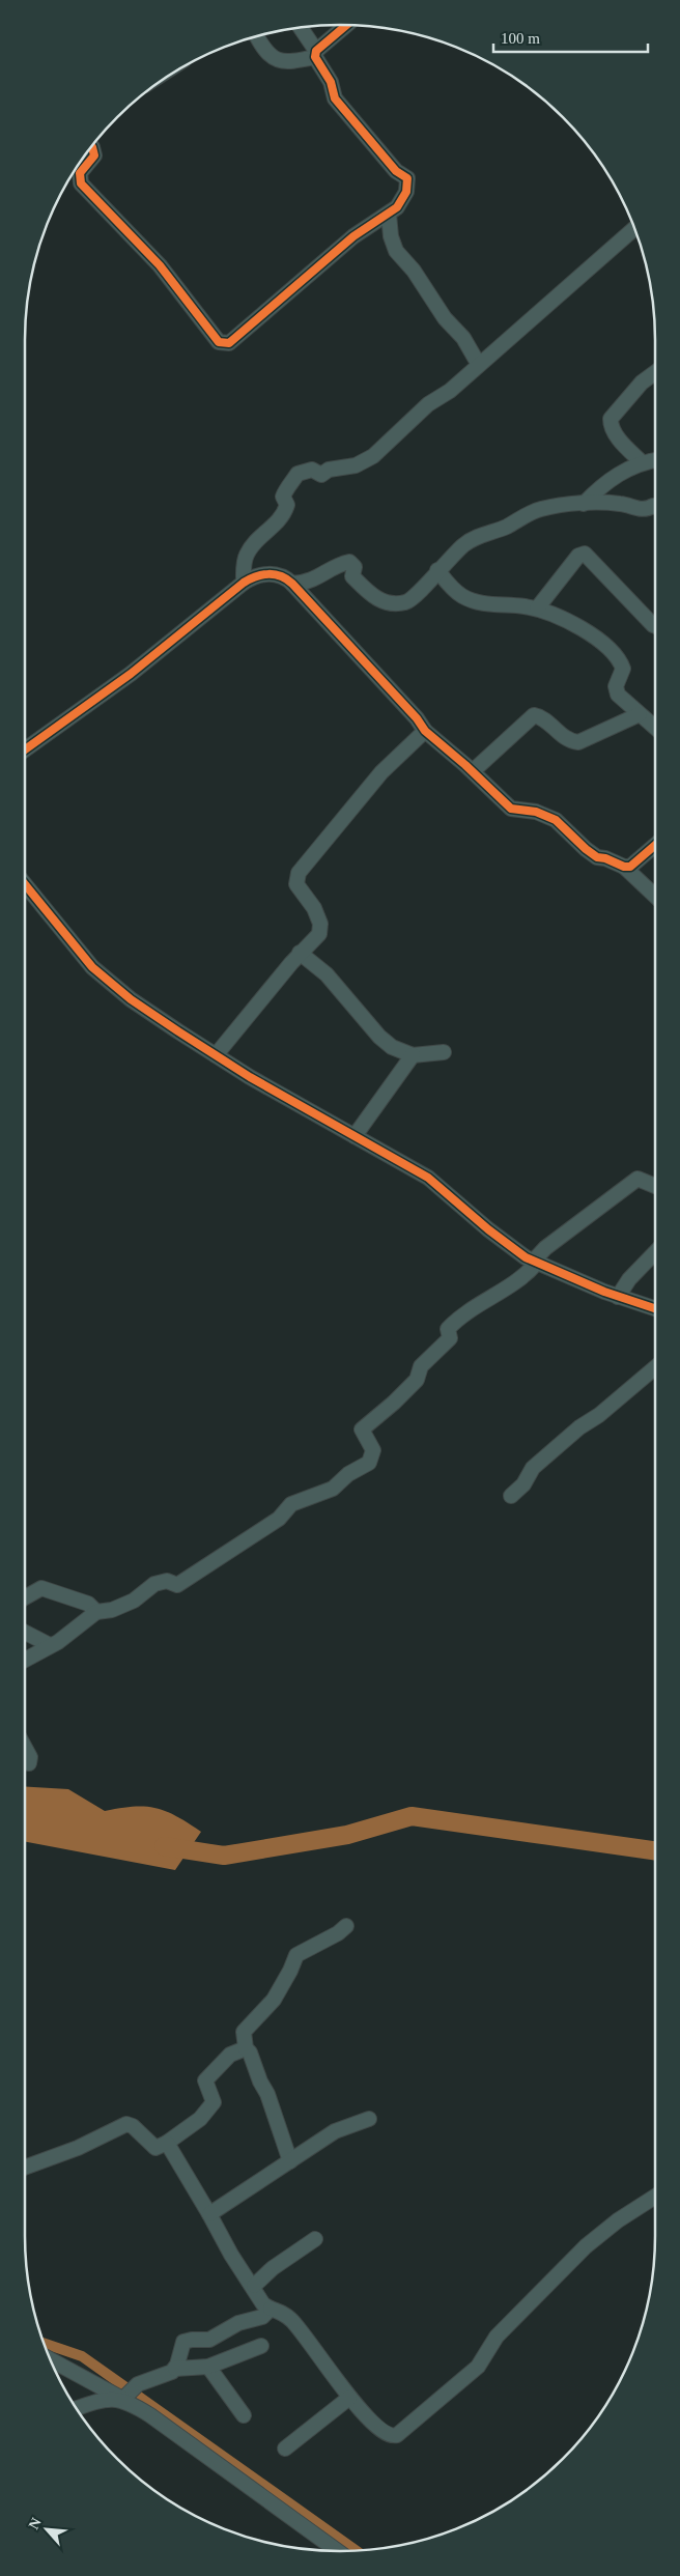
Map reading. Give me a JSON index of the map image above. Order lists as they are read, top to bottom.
{
  "scale_bar": "100 m",
  "north": "top left"
}
